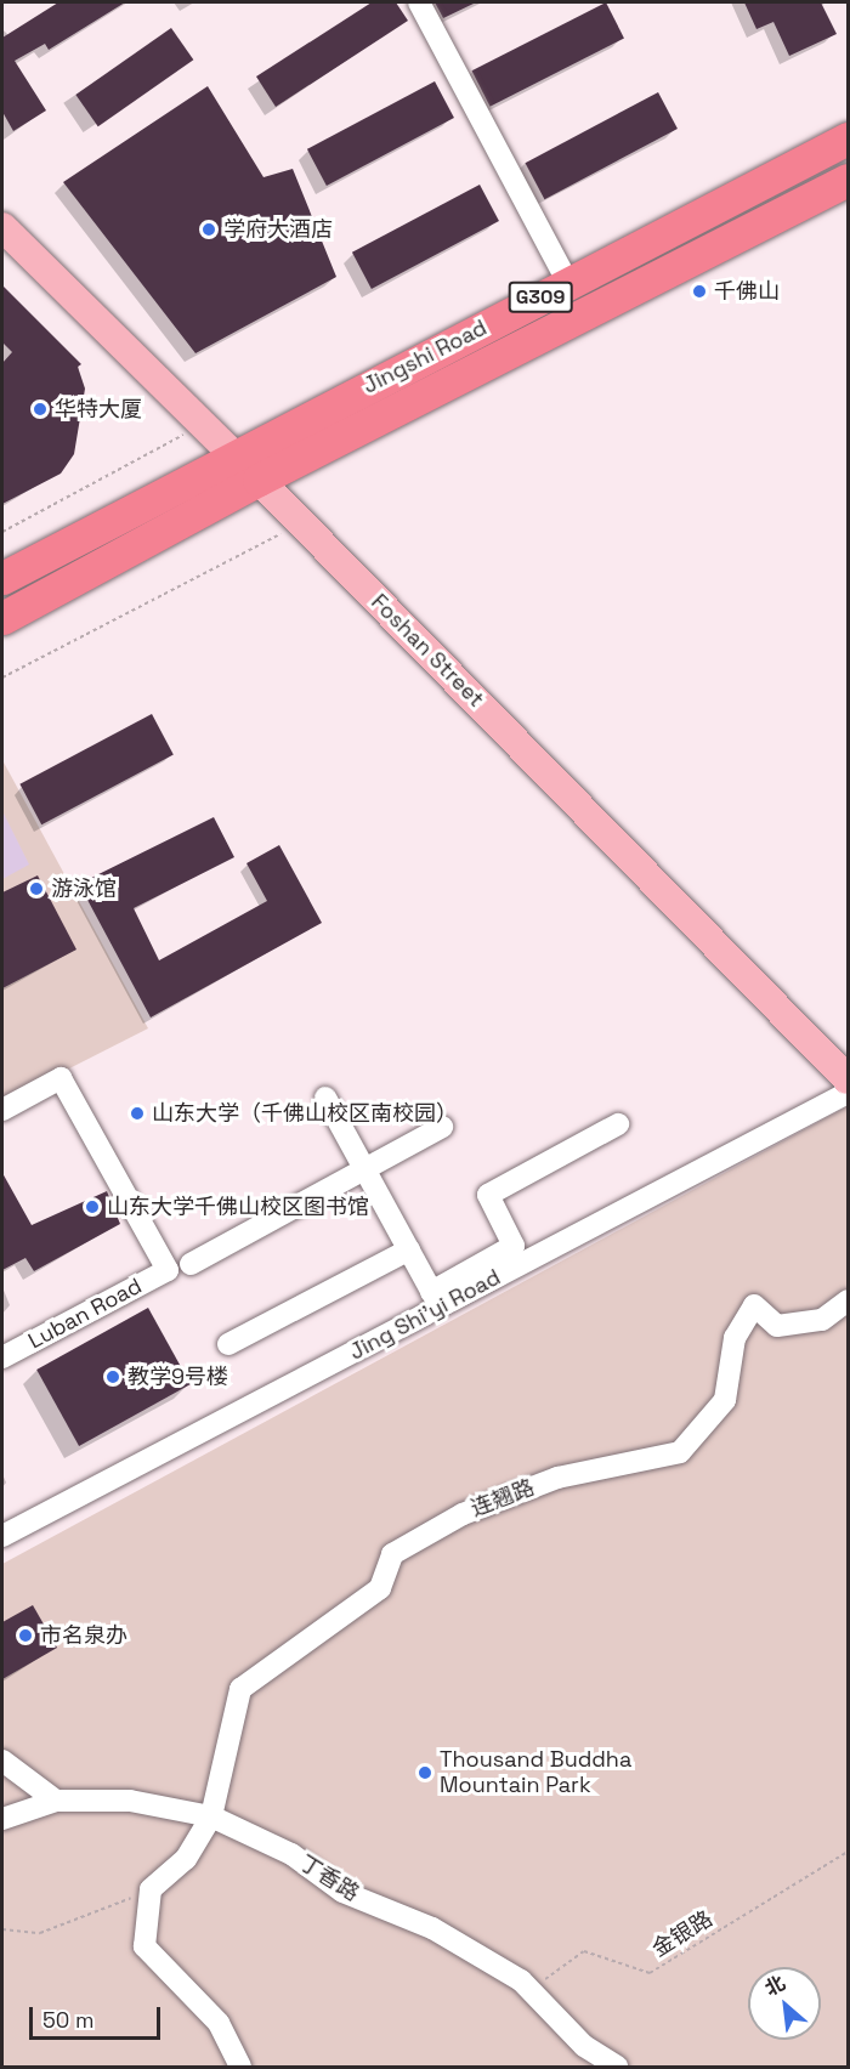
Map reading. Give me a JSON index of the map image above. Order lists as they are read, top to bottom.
{
  "streets": {
    "highway": ["G309", "Jingshi Road"],
    "main road": ["Foshan Street"],
    "street": [
      "Luban Road",
      "Jing Shi'yi Road",
      "连翘路",
      "丁香路"
    ],
    "path": ["金银路"]
  },
  "crossings": [
    ["Jingshi Road", "Foshan Street"],
    ["连翘路", "丁香路"],
    ["丁香路", "金银路"]
  ],
  "places": [
    "学府大酒店",
    "千佛山",
    "华特大厦",
    "游泳馆",
    "山东大学（千佛山校区南校园）",
    "山东大学千佛山校区图书馆",
    "教学9号楼",
    "市名泉办",
    "Thousand Buddha Mountain Park"
  ],
  "scale_bar": "50 m",
  "north": "top left"
}
